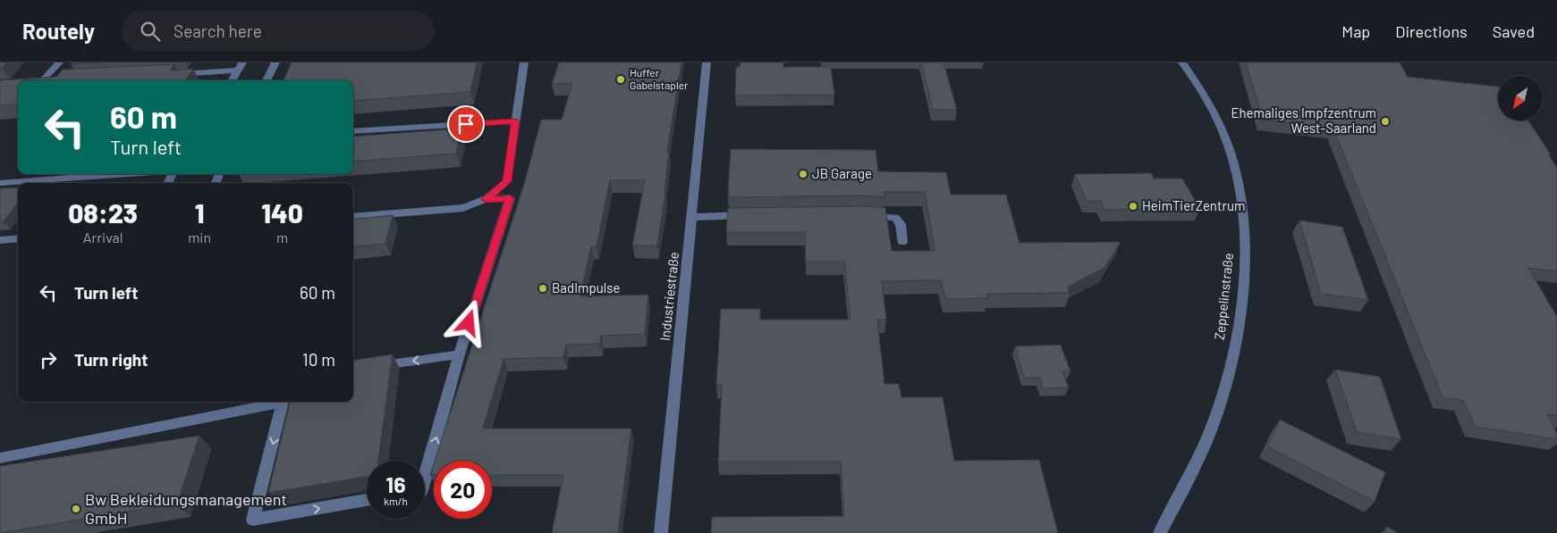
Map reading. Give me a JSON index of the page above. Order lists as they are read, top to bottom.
{
  "streets": {
    "street": ["Industriestraße", "Zeppelinstraße"]
  },
  "places": [
    "Huffer Gabelstapler",
    "Ehemaliges Impfzentrum West-Saarland",
    "JB Garage",
    "HeimTierZentrum",
    "BadImpulse",
    "Bw Bekleidungsmanagement GmbH"
  ],
  "north": "bottom left",
  "page": {
    "header": "Routely",
    "search": "Search here",
    "nav": ["Map", "Directions", "Saved"],
    "turn": ["60 m", "Turn left"],
    "eta": [
      "08:23",
      "Arrival",
      "1",
      "min",
      "140",
      "m"
    ],
    "list": [
      {
        "name": "Turn left",
        "value": "60 m"
      },
      {
        "name": "Turn right",
        "value": "10 m"
      }
    ],
    "speed": "16 km/h",
    "limit": "20"
  }
}
